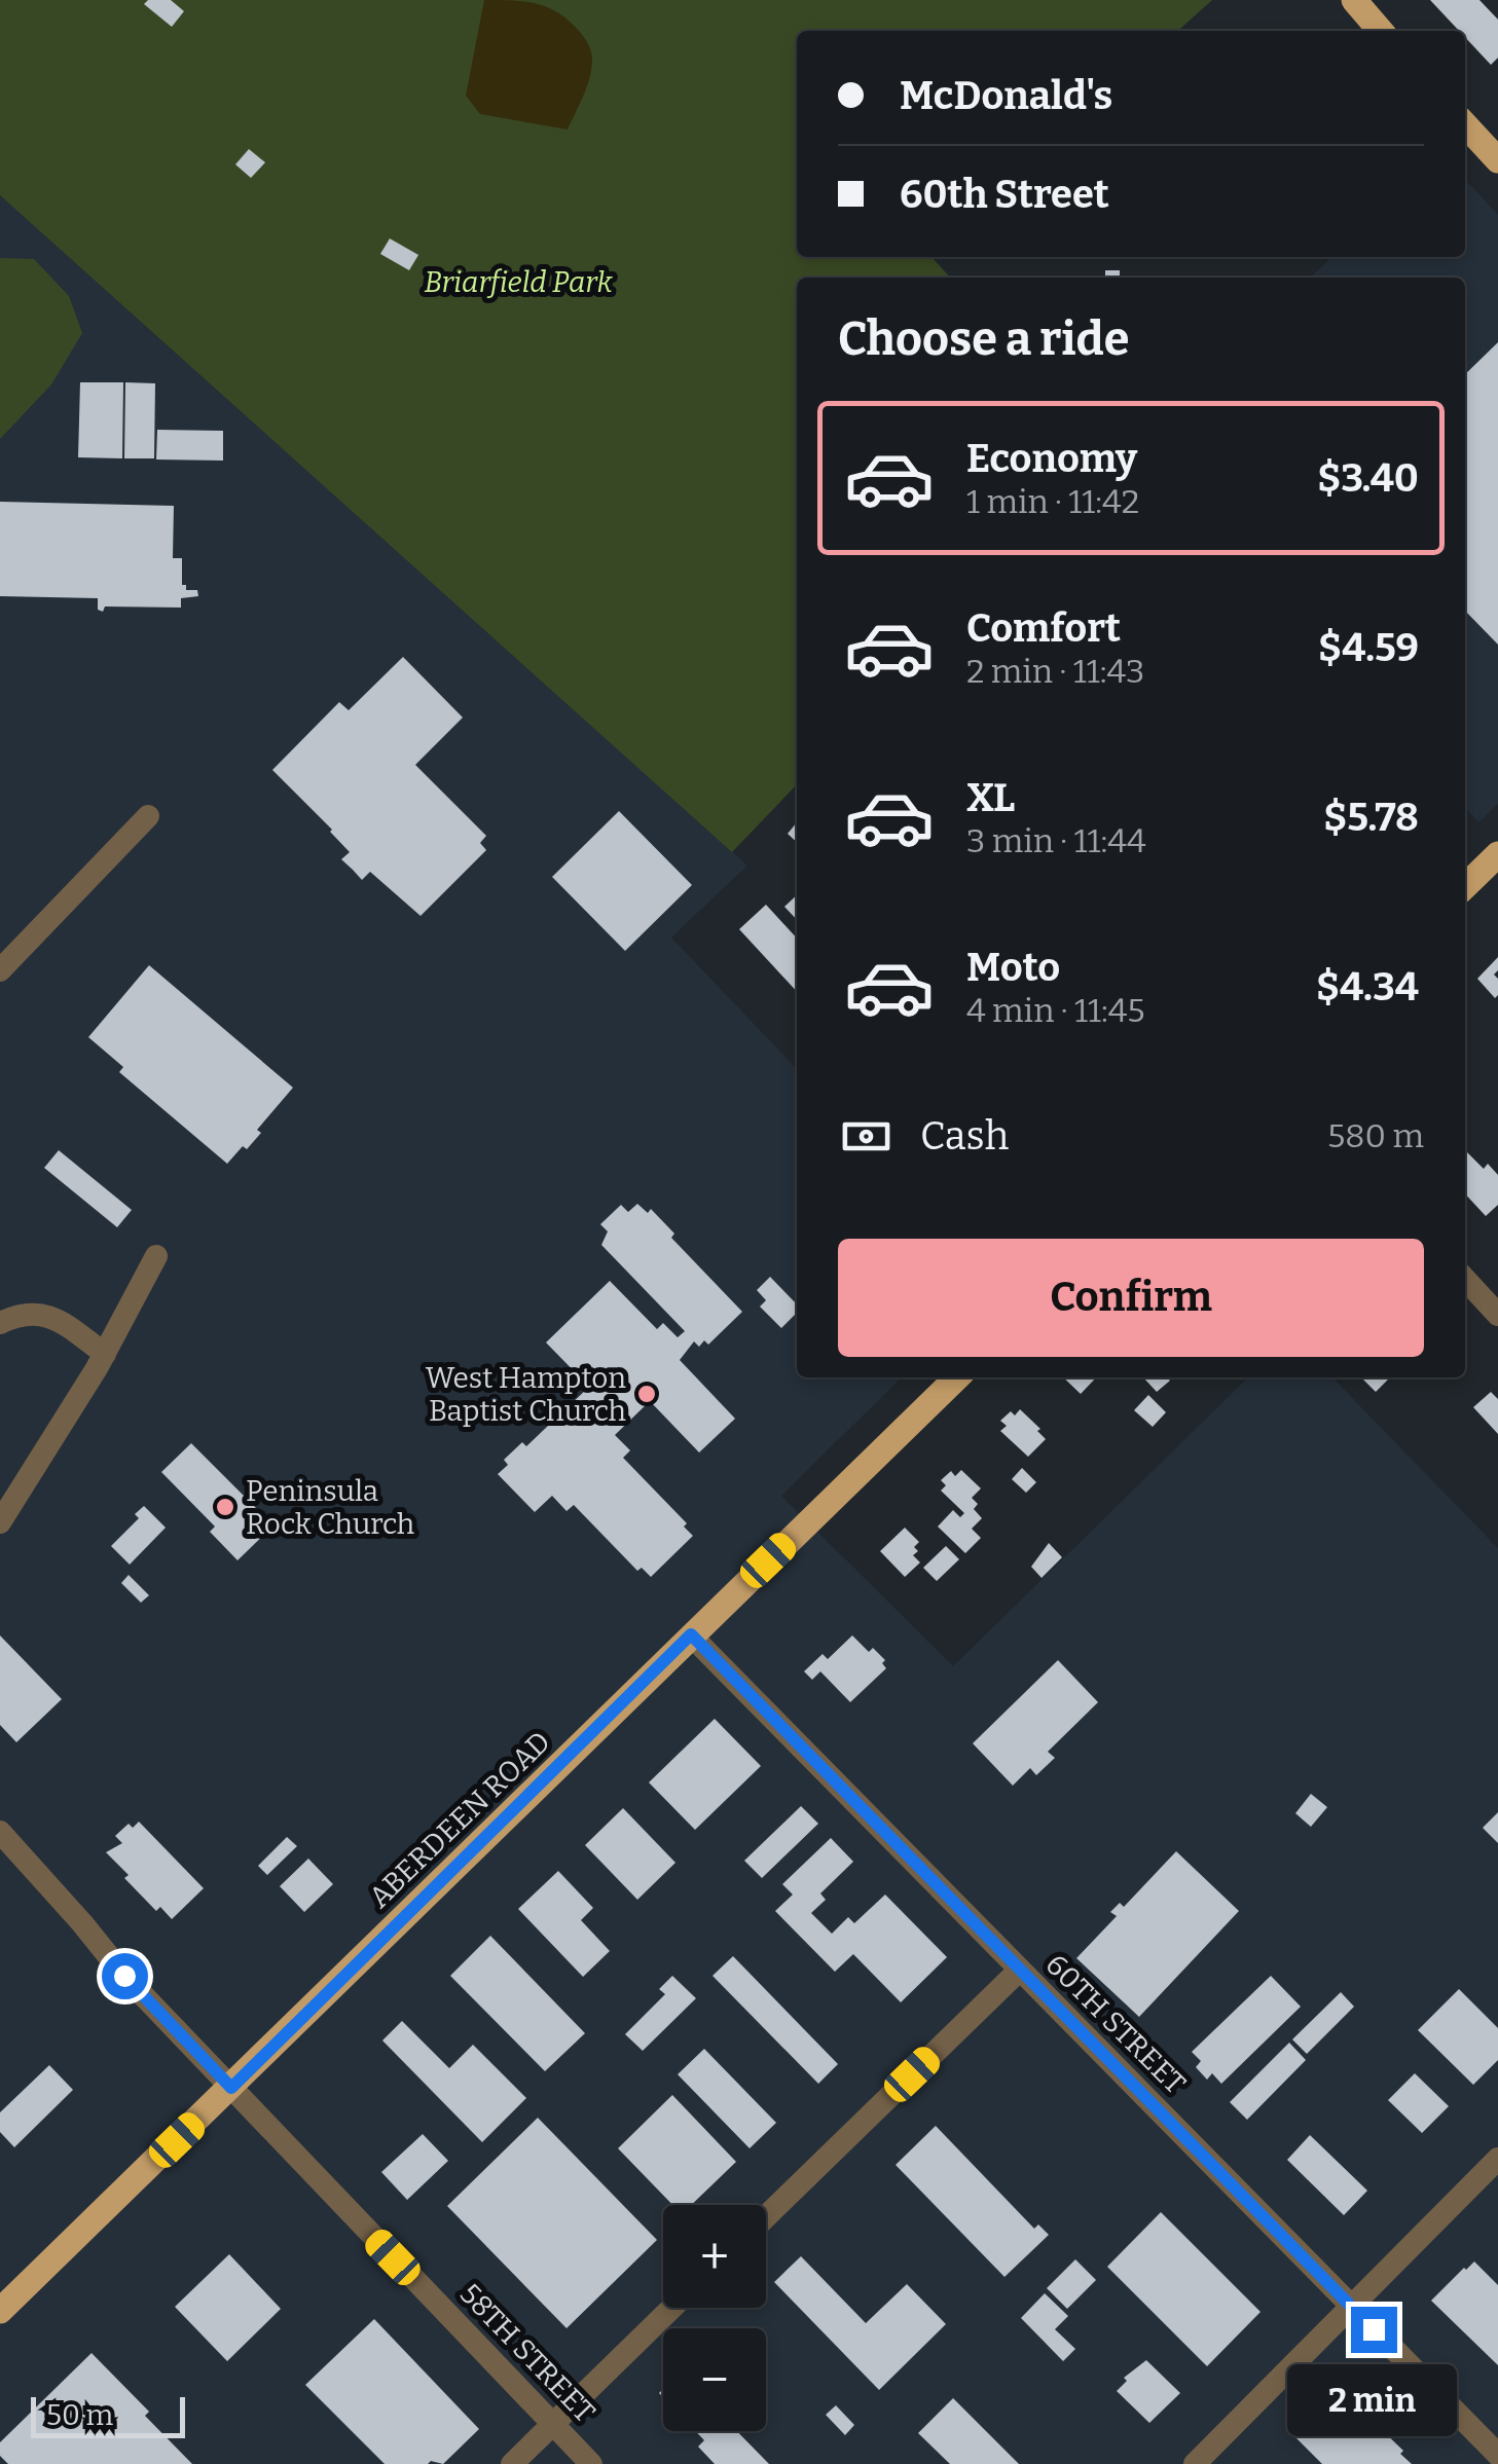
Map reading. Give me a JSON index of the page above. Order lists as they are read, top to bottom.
{
  "streets": {
    "main road": ["ABERDEEN ROAD"],
    "street": ["60TH STREET", "58TH STREET"]
  },
  "crossings": [
    ["ABERDEEN ROAD", "60TH STREET"],
    ["ABERDEEN ROAD", "58TH STREET"]
  ],
  "parks": ["Briarfield Park"],
  "places": ["West Hampton Baptist Church", "Peninsula Rock Church"],
  "scale_bar": "50 m",
  "page": {
    "banner": ["McDonald's", "60th Street"],
    "heading": "Choose a ride",
    "list": [
      {
        "name": "Economy",
        "note": "1 min · 11:42",
        "value": "$3.40"
      },
      {
        "name": "Comfort",
        "note": "2 min · 11:43",
        "value": "$4.59"
      },
      {
        "name": "XL",
        "note": "3 min · 11:44",
        "value": "$5.78"
      },
      {
        "name": "Moto",
        "note": "4 min · 11:45",
        "value": "$4.34"
      }
    ],
    "pay": ["Cash", "580 m"],
    "buttons": "Confirm",
    "map_buttons": ["+", "−"],
    "bubble": "2 min",
    "scale": "50 m"
  }
}
